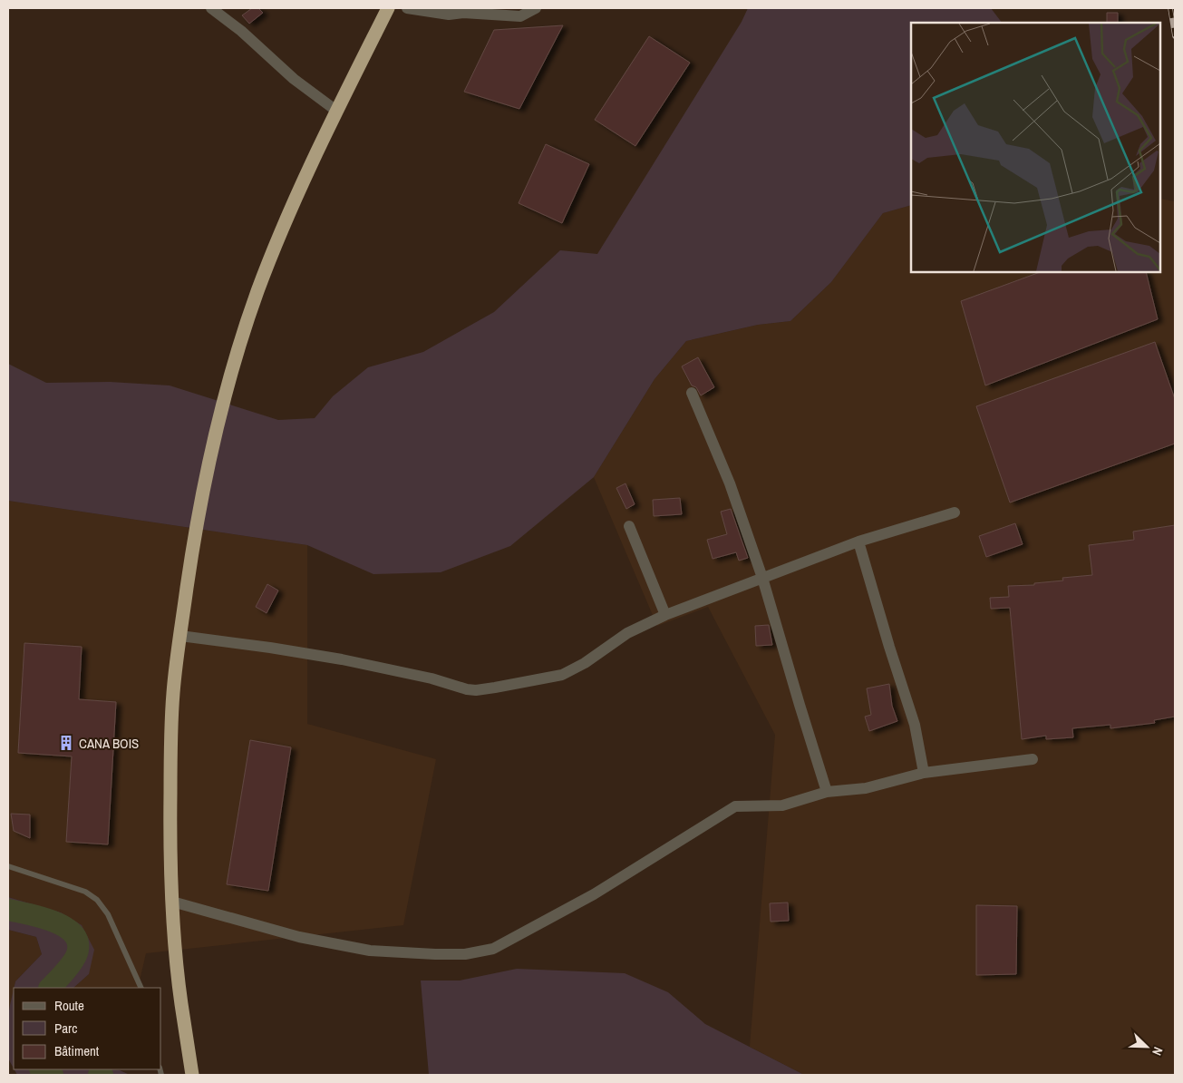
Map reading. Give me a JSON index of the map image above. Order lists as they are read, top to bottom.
{
  "places": {
    "building": ["CANA BOIS"]
  },
  "legend": ["Route", "Parc", "Bâtiment"],
  "north": "bottom right"
}
